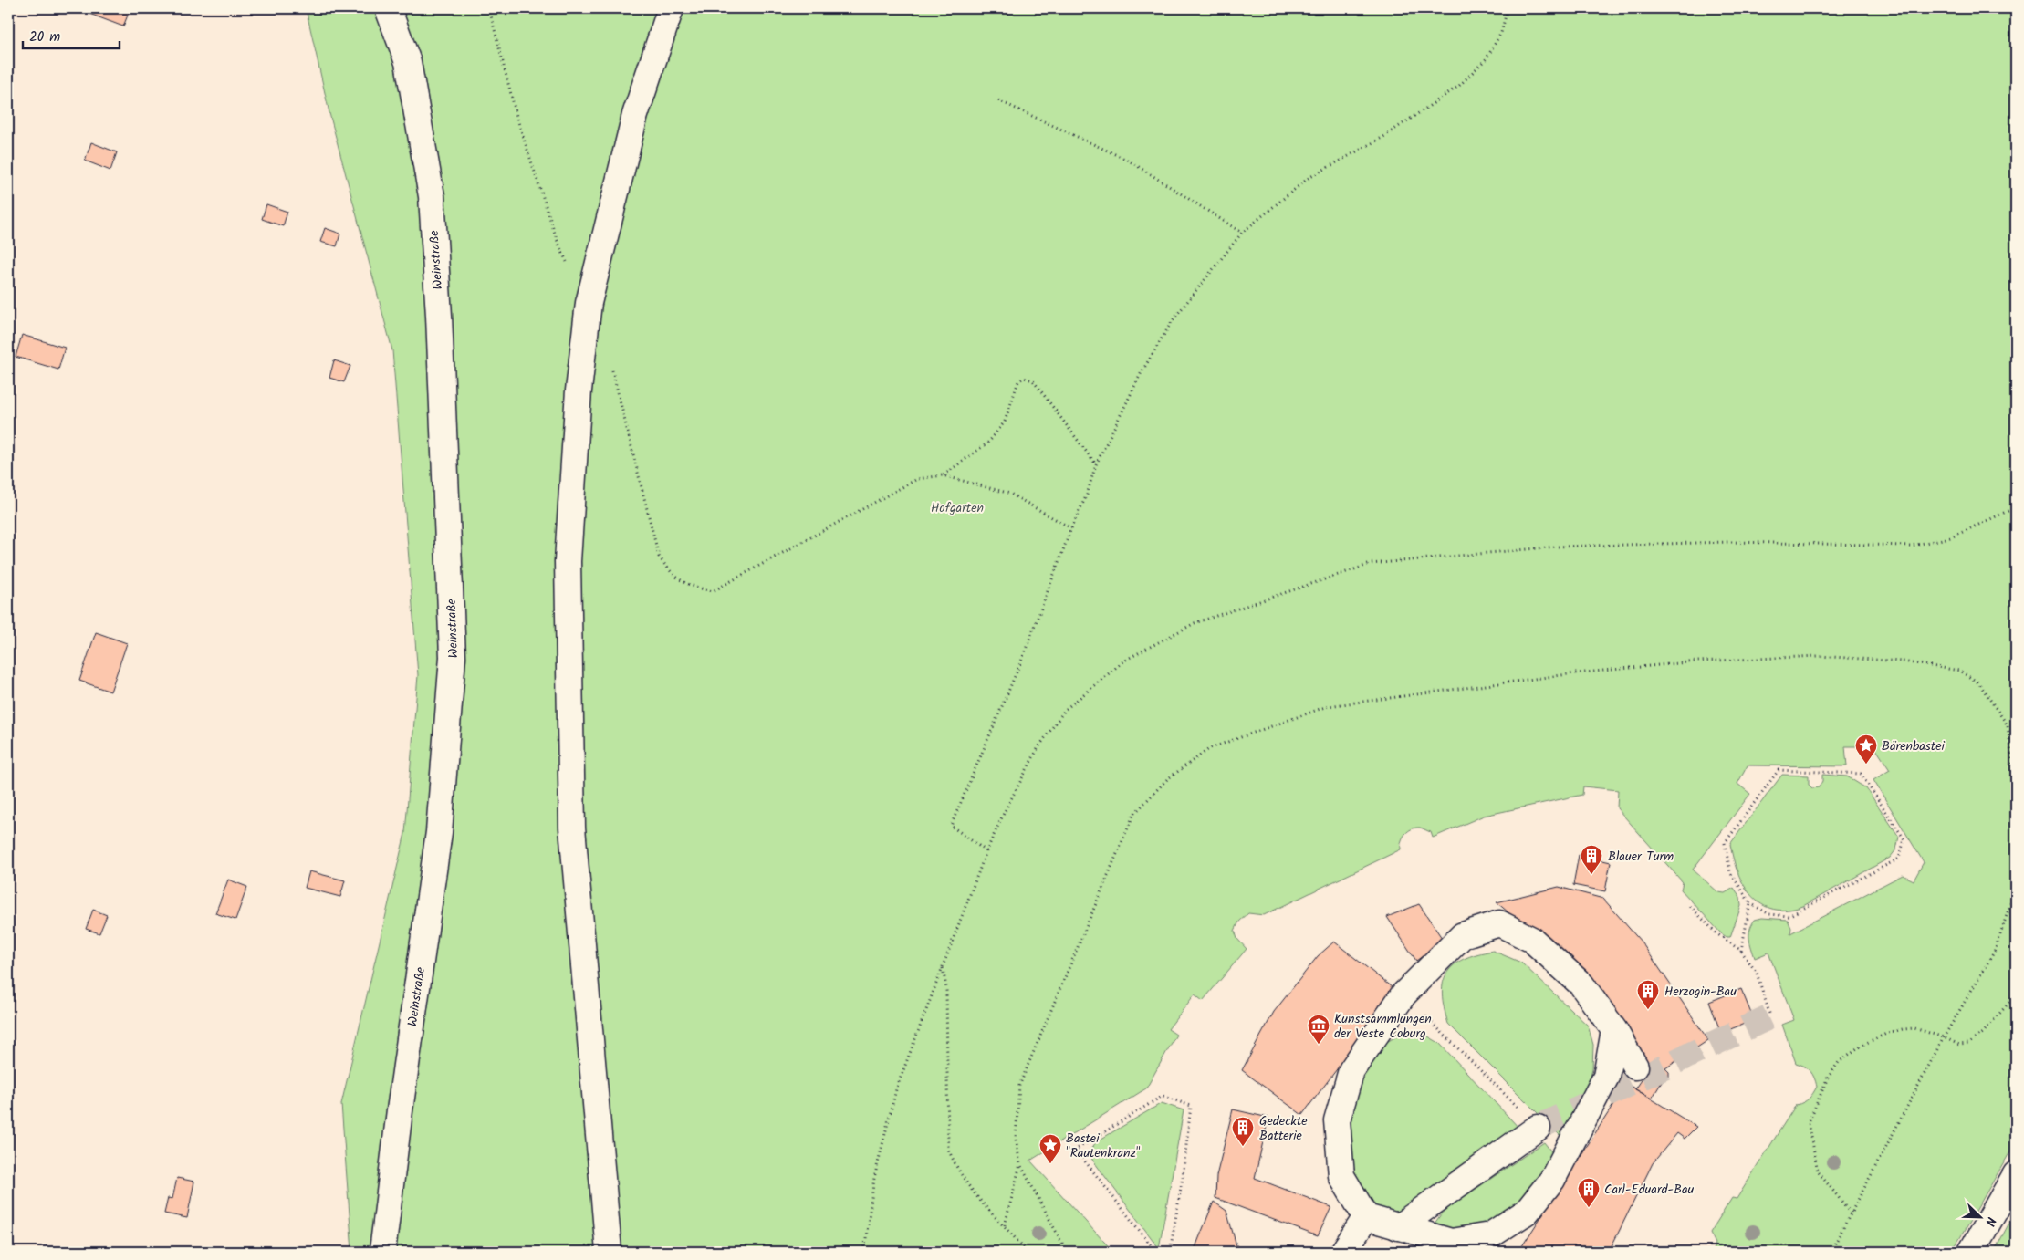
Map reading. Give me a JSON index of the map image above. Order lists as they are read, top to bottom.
{
  "streets": {
    "street": ["Weinstraße"]
  },
  "parks": ["Hofgarten"],
  "places": {
    "place": ["Bärenbastei", "Bastei \"Rautenkranz\""],
    "building": [
      "Blauer Turm",
      "Herzogin-Bau",
      "Gedeckte Batterie",
      "Carl-Eduard-Bau"
    ],
    "museum": ["Kunstsammlungen der Veste Coburg"]
  },
  "scale_bar": "20 m",
  "north": "bottom right"
}
